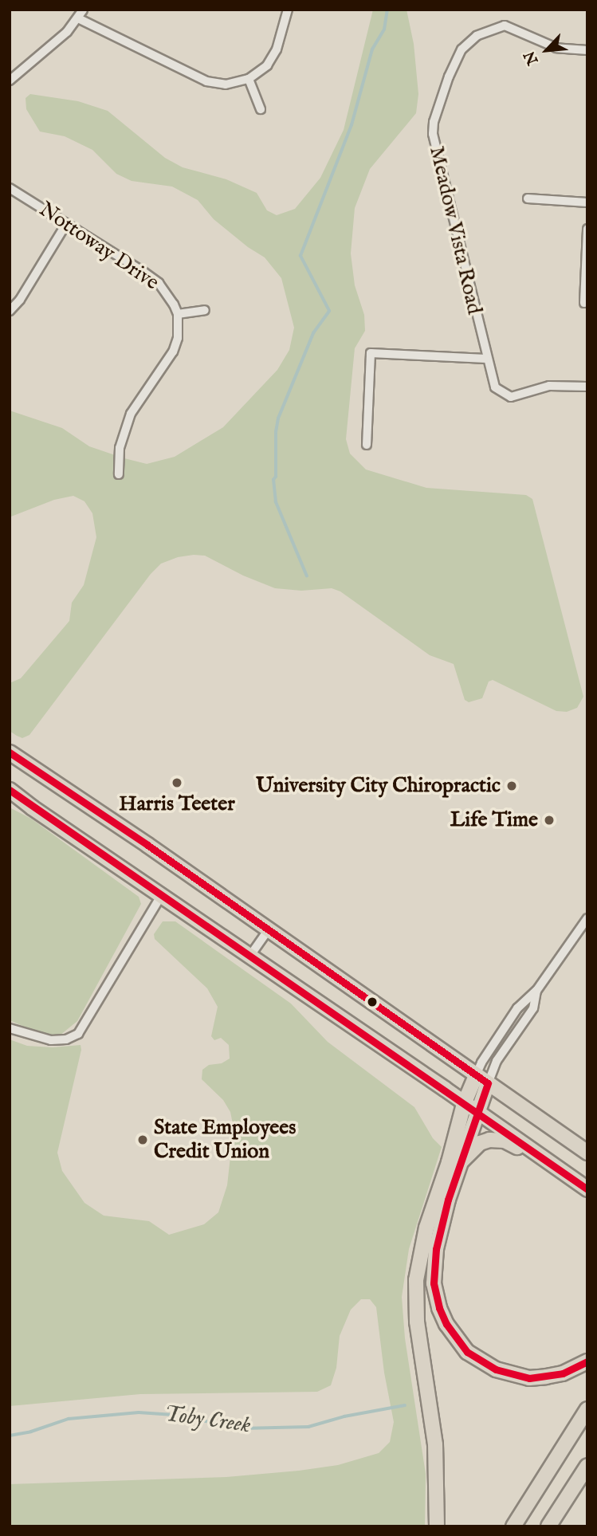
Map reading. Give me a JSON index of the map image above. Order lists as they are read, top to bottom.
{
  "streets": {
    "street": ["Meadow Vista Road", "Nottoway Drive"]
  },
  "water": ["Toby Creek"],
  "places": [
    "Harris Teeter",
    "University City Chiropractic",
    "Life Time",
    "State Employees Credit Union"
  ],
  "north": "bottom left"
}
